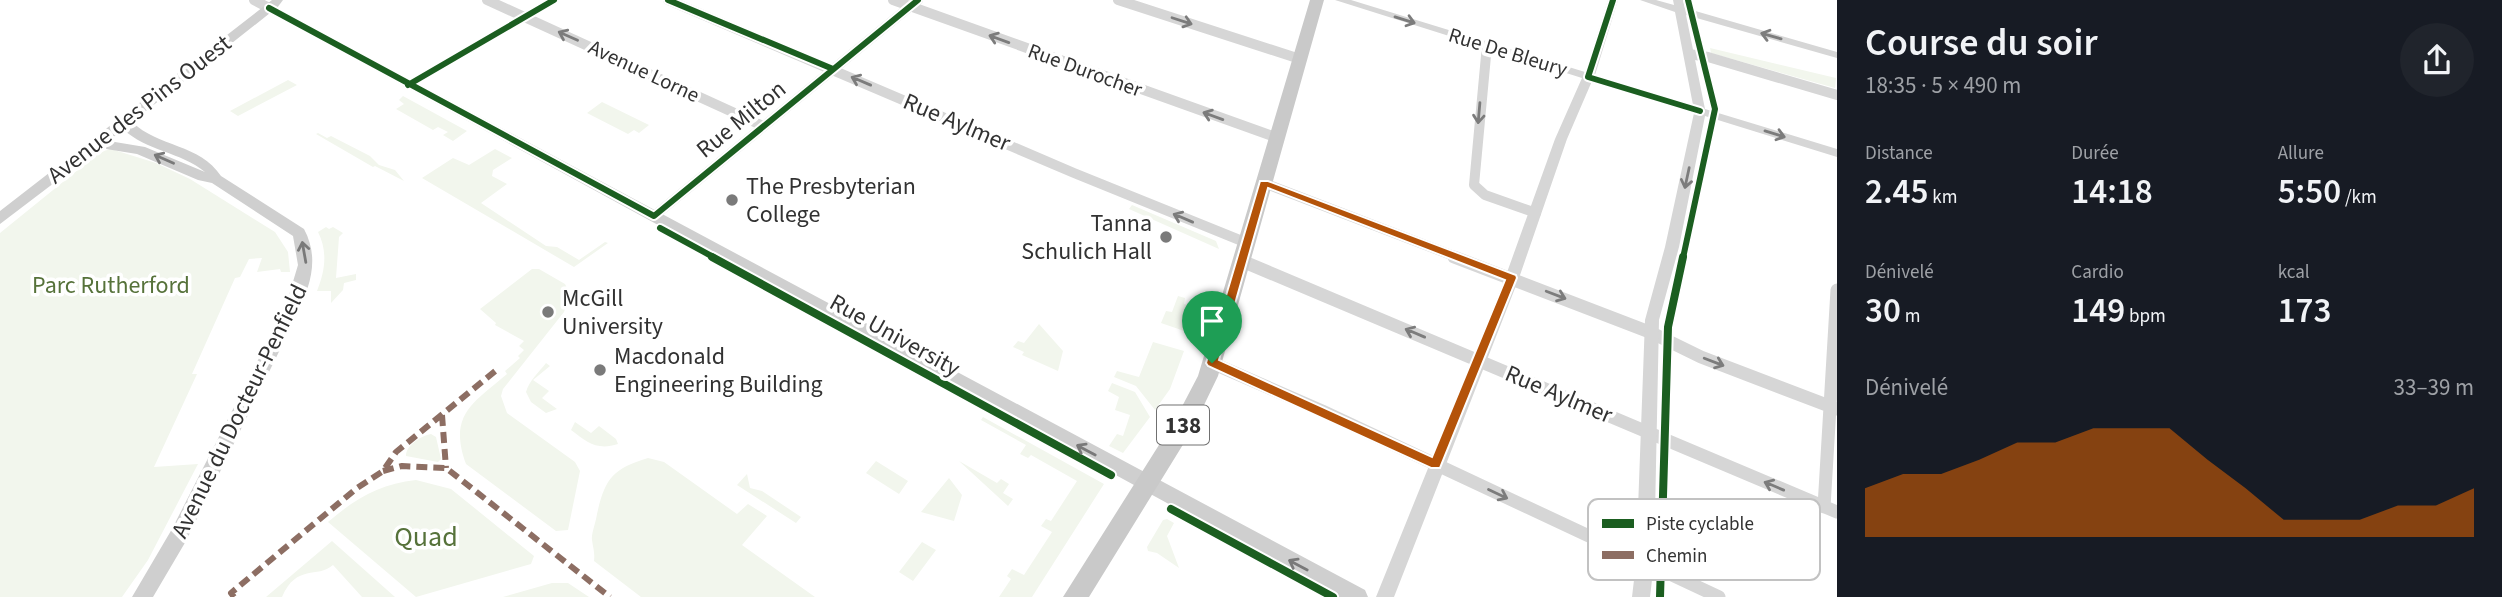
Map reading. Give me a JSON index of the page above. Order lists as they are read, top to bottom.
{
  "streets": {
    "main road": [
      "Avenue des Pins Ouest",
      "Rue University",
      "Avenue du Docteur-Penfield",
      "138"
    ],
    "street": [
      "Rue De Bleury",
      "Rue Durocher",
      "Avenue Lorne",
      "Rue Milton",
      "Rue Aylmer"
    ]
  },
  "crossings": [
    ["Rue Durocher", "Rue Milton"],
    ["Rue Durocher", "138"],
    ["Avenue Lorne", "Rue Milton"],
    ["Avenue des Pins Ouest", "Rue University"],
    ["Avenue des Pins Ouest", "Avenue du Docteur-Penfield"],
    ["Rue Milton", "Rue Aylmer"],
    ["Rue Milton", "Rue University"],
    ["Rue Aylmer", "138"],
    ["Rue University", "138"]
  ],
  "one_way": ["Avenue Lorne", "Rue University"],
  "parks": ["Parc Rutherford", "Quad"],
  "places": [
    "The Presbyterian College",
    "Tanna Schulich Hall",
    "McGill University",
    "Macdonald Engineering Building"
  ],
  "legend": ["Piste cyclable", "Chemin"],
  "page": {
    "heading": ["Course du soir", "18:35 · 5 × 490 m"],
    "stats": [
      ["Distance", "2.45 km"],
      ["Durée", "14:18"],
      ["Allure", "5:50 /km"],
      ["Dénivelé", "30 m"],
      ["Cardio", "149 bpm"],
      ["kcal", "173"]
    ],
    "chart": ["Dénivelé", "33–39 m"]
  }
}
